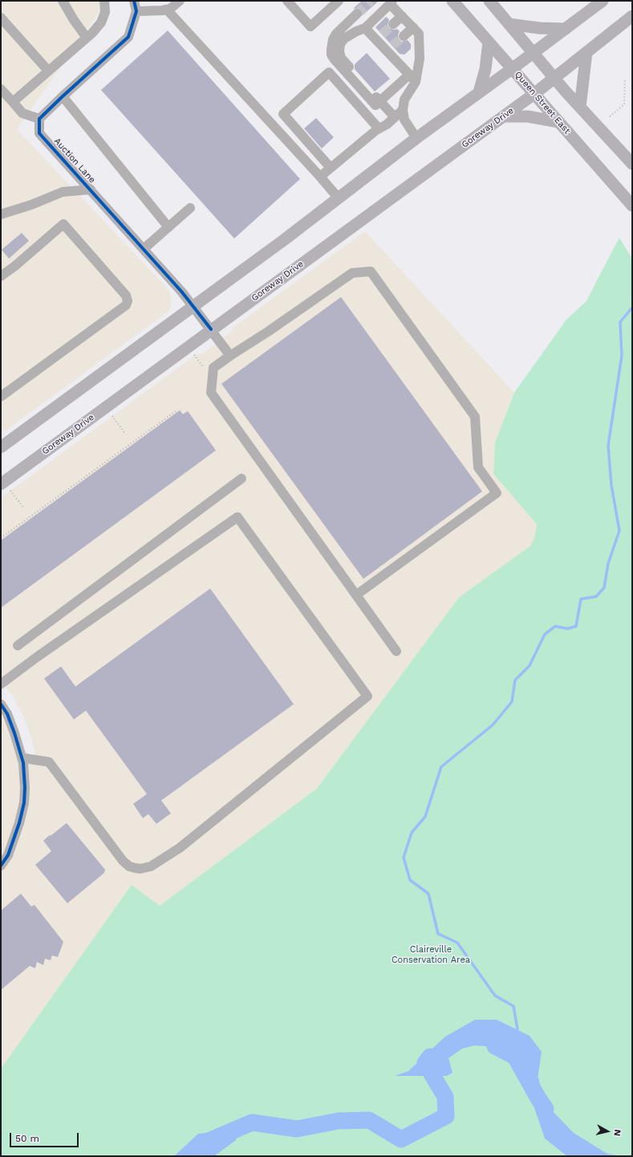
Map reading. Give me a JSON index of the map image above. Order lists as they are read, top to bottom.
{
  "streets": {
    "main road": ["Queen Street East", "Goreway Drive"],
    "street": ["Auction Lane"]
  },
  "crossings": [
    ["Queen Street East", "Goreway Drive"],
    ["Goreway Drive", "Auction Lane"]
  ],
  "parks": ["Claireville Conservation Area"],
  "scale_bar": "50 m",
  "north": "right"
}
